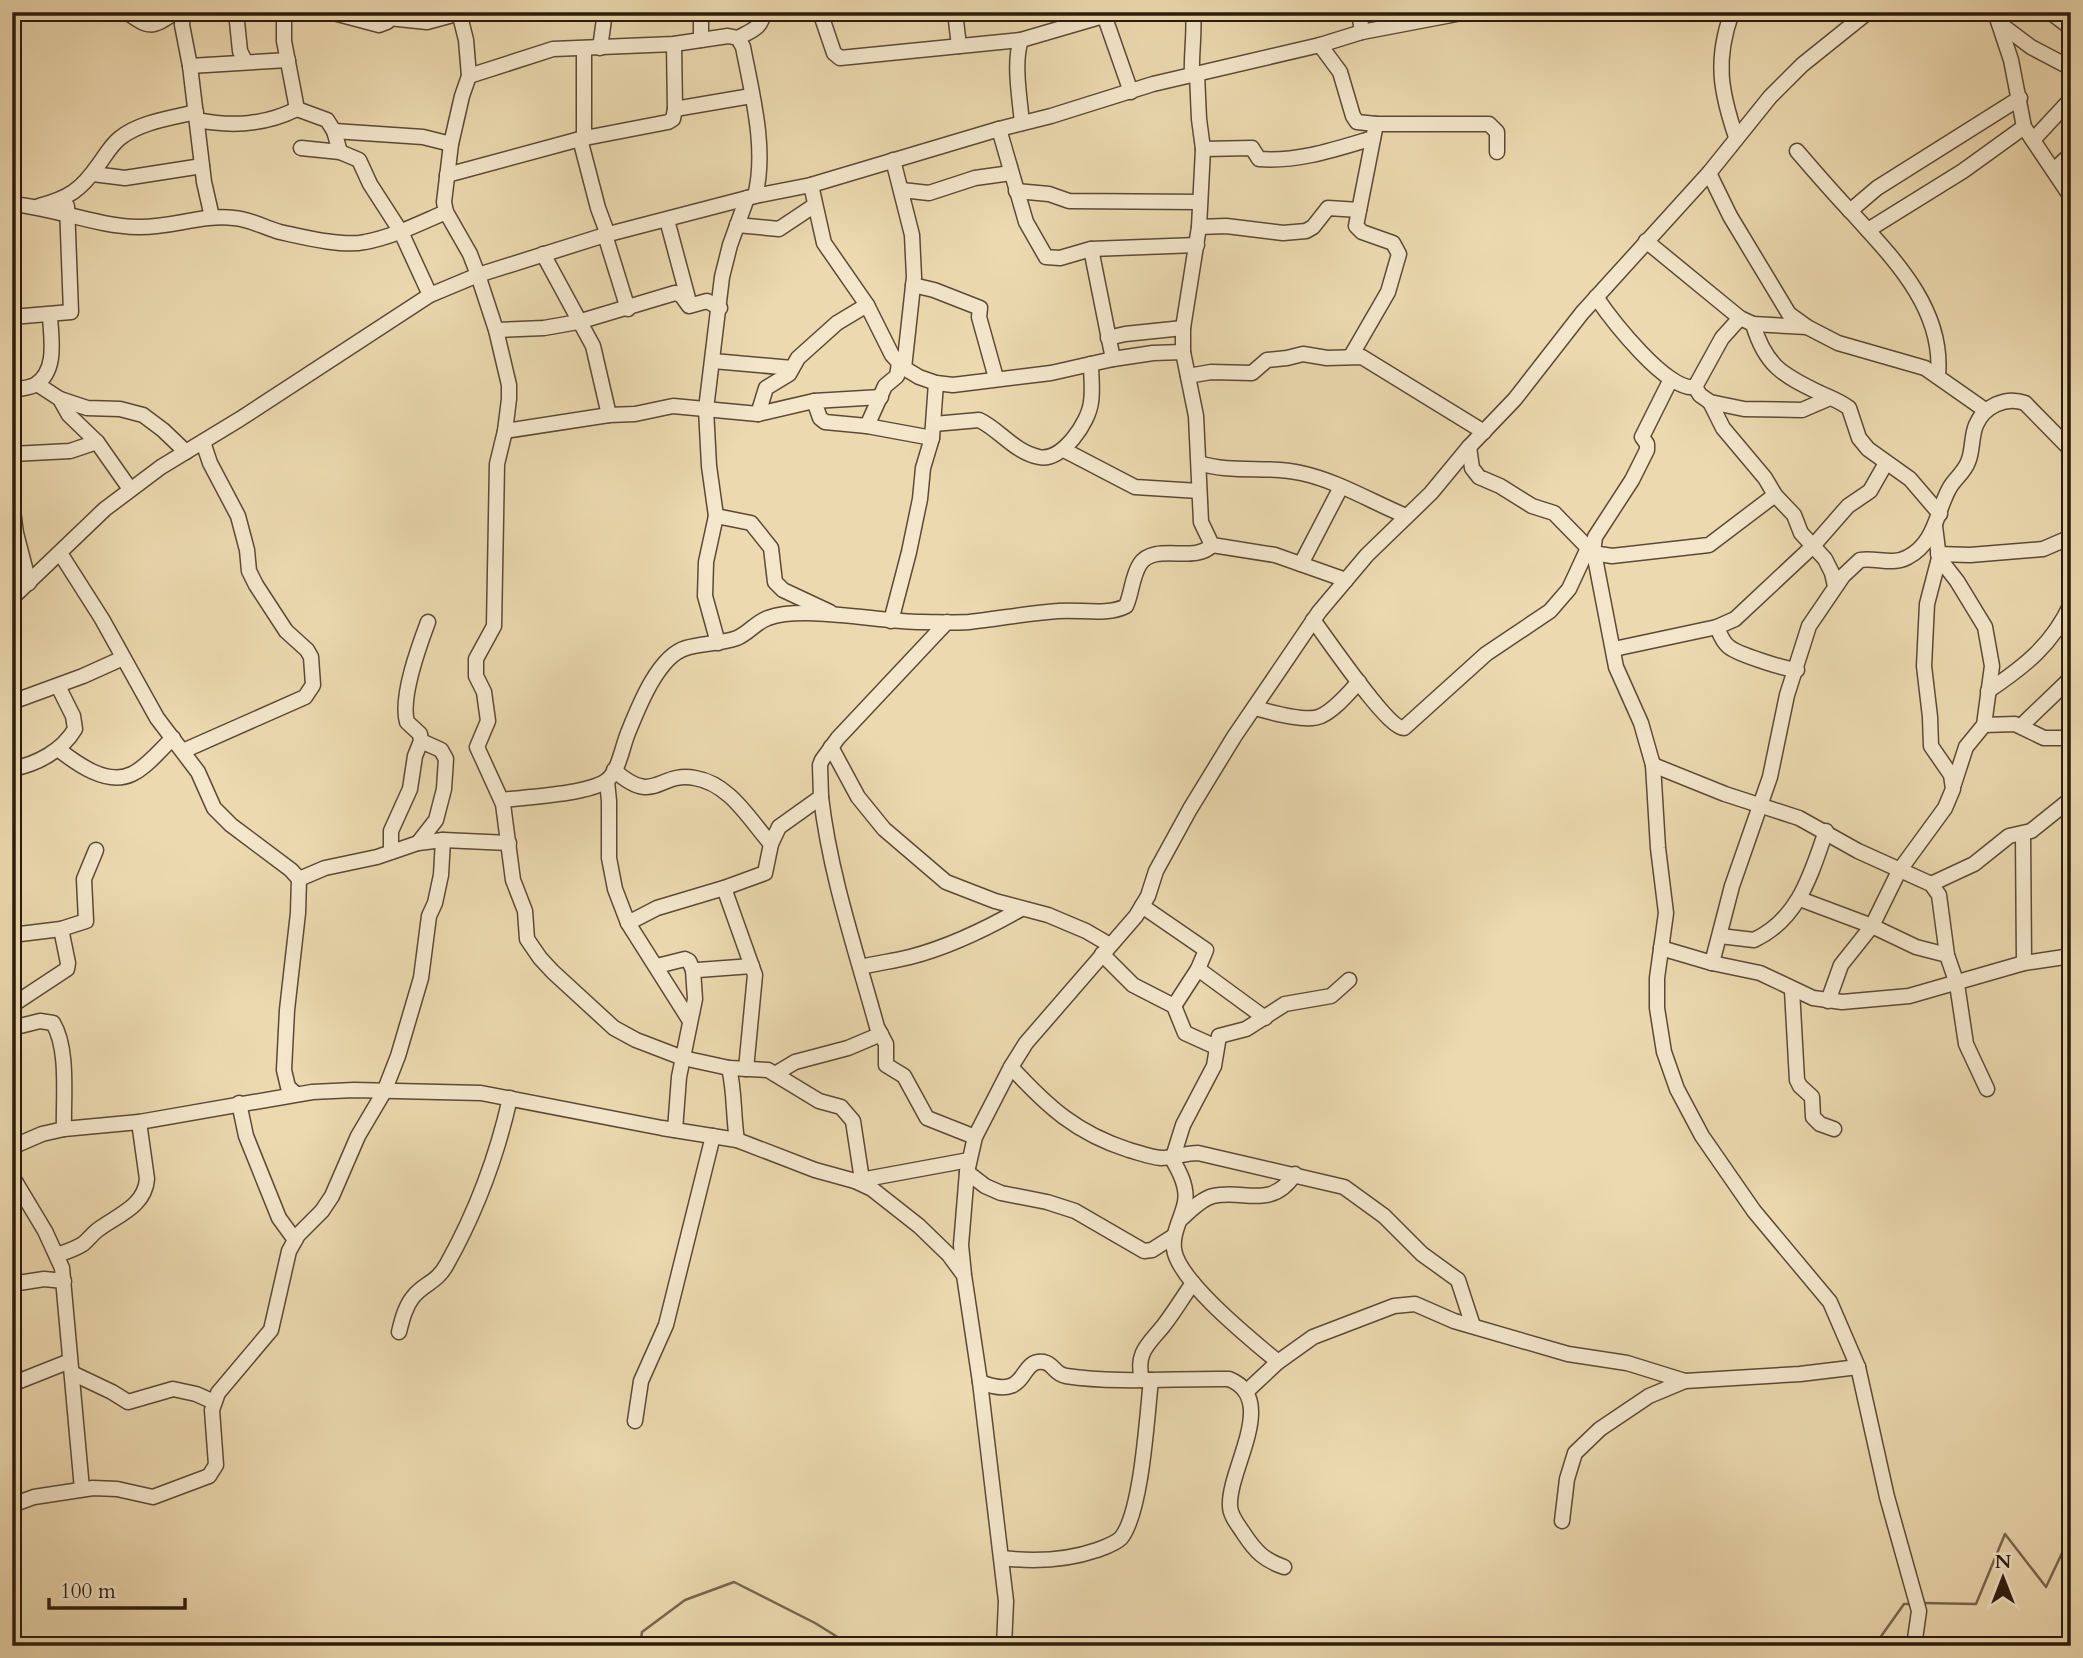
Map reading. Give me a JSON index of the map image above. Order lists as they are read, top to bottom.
{
  "scale_bar": "100 m",
  "north": "top"
}
